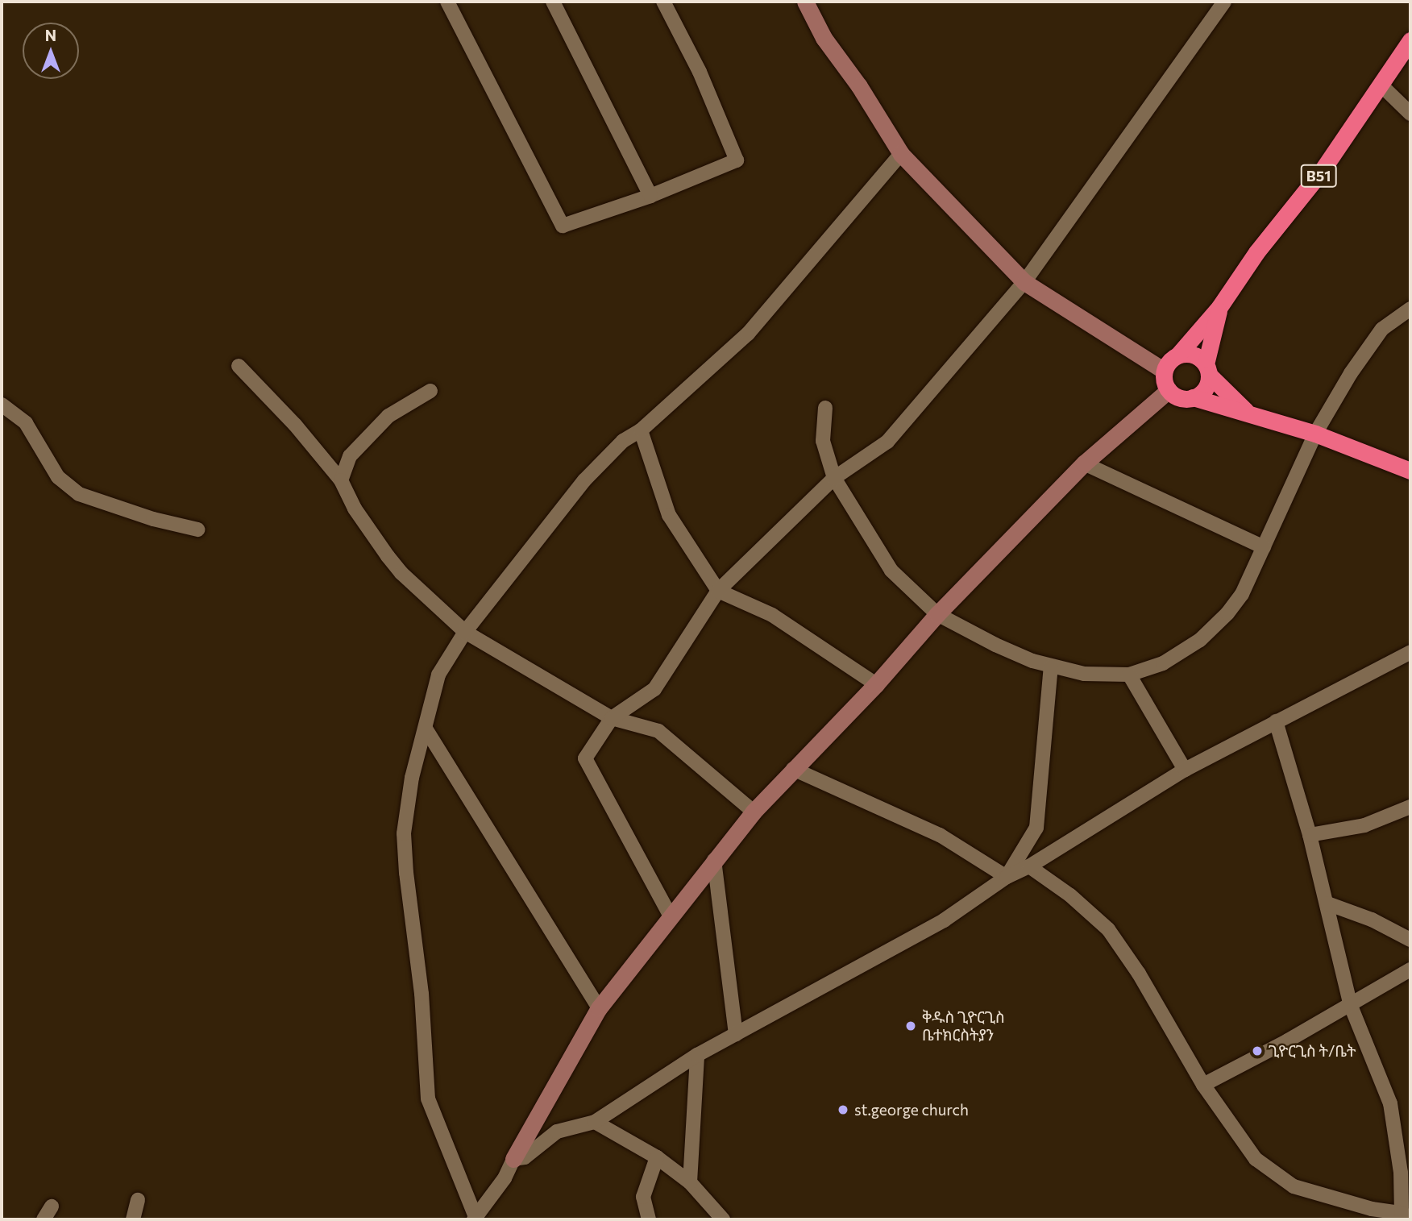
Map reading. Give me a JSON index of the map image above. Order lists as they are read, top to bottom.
{
  "streets": {
    "highway": ["B51"]
  },
  "places": ["ቅዱስ ጊዮርጊስ ቤተክርስትያን", "ጊዮርጊስ ት/ቤት", "st.george church"],
  "north": "top"
}
